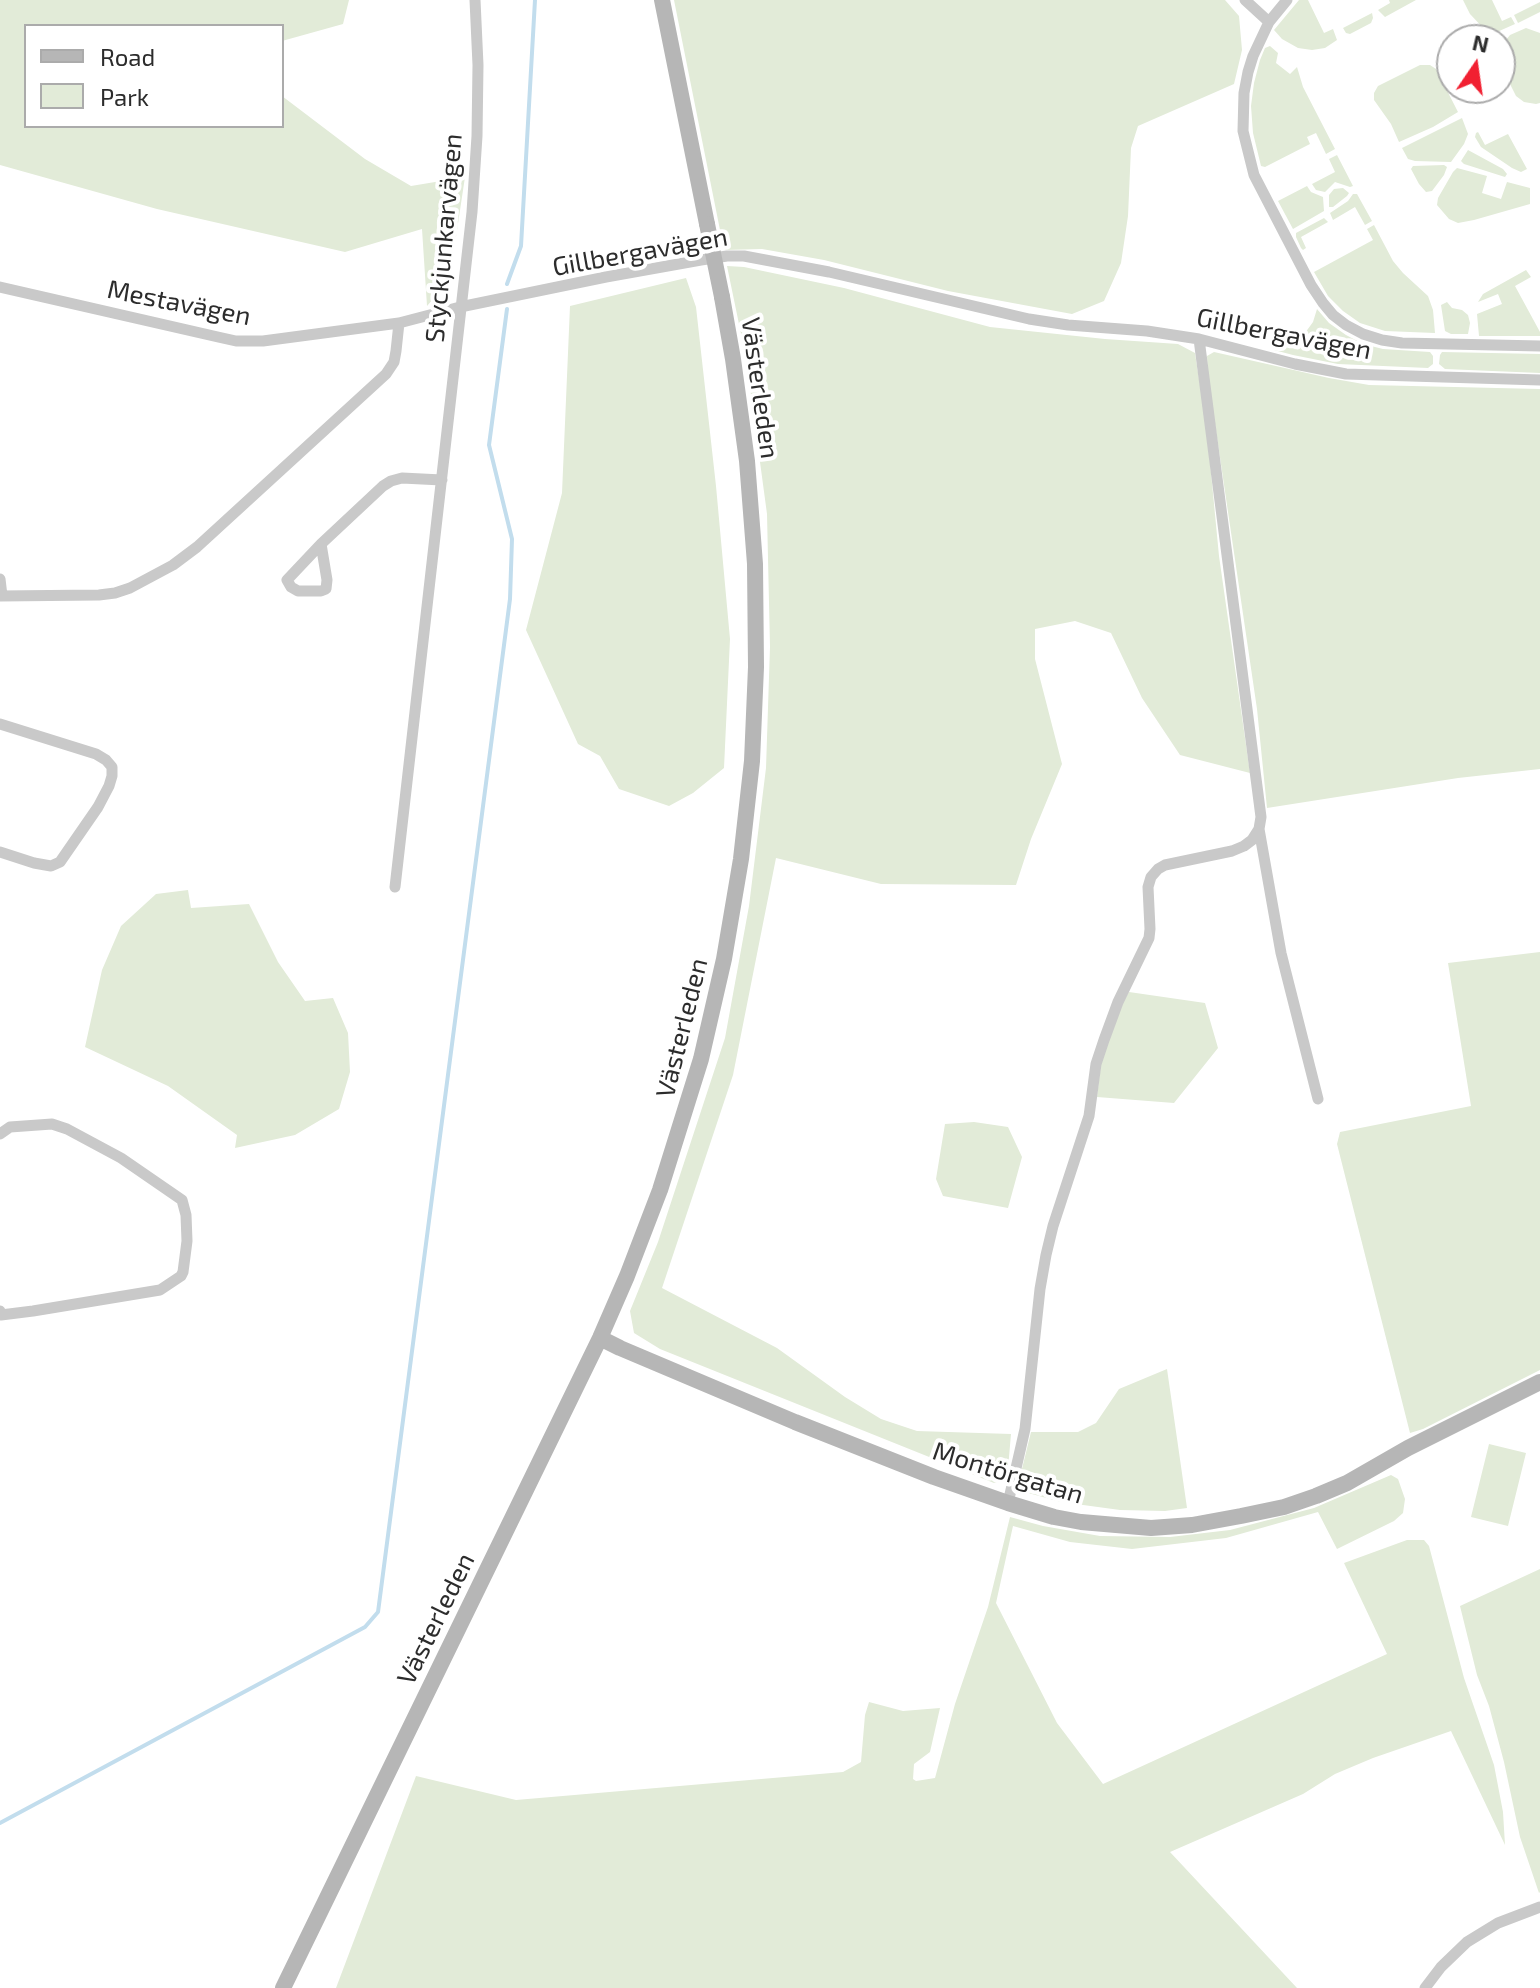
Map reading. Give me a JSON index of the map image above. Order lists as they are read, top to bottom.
{
  "streets": {
    "main road": ["Västerleden", "Montörgatan"],
    "street": ["Styckjunkarvägen", "Gillbergavägen", "Mestavägen"]
  },
  "crossings": [
    ["Styckjunkarvägen", "Gillbergavägen"],
    ["Gillbergavägen", "Mestavägen"],
    ["Västerleden", "Montörgatan"]
  ],
  "legend": ["Road", "Park"],
  "north": "top"
}
